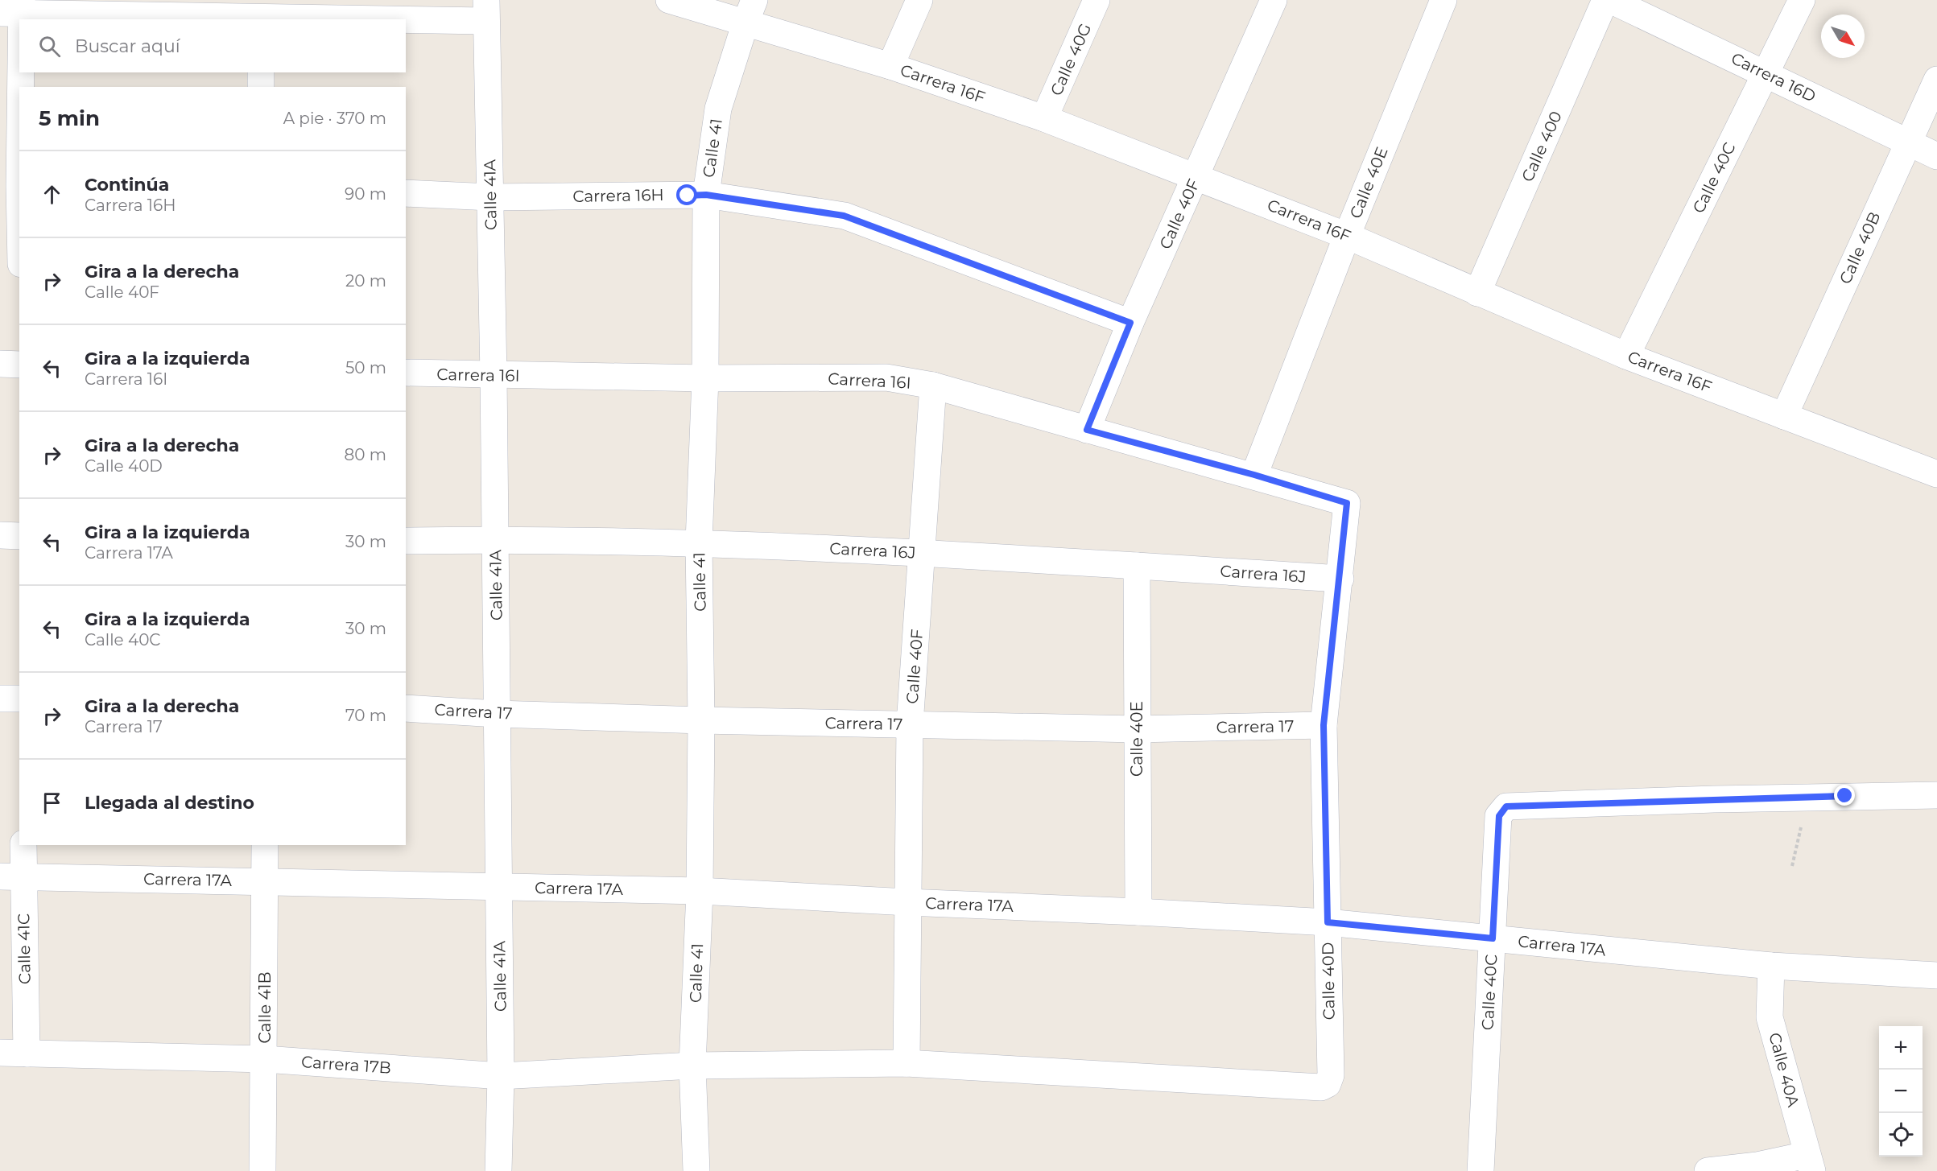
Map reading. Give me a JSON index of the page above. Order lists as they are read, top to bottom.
{
  "streets": {
    "street": [
      "Calle 40G",
      "Carrera 16D",
      "Carrera 16F",
      "Calle 400",
      "Calle 41",
      "Calle 40C",
      "Calle 40E",
      "Calle 41A",
      "Carrera 16H",
      "Calle 40F",
      "Calle 40B",
      "Carrera 16I",
      "Carrera 16J",
      "Carrera 17",
      "Carrera 17A",
      "Calle 41C",
      "Calle 40D",
      "Calle 41B",
      "Carrera 17B",
      "Calle 40A"
    ]
  },
  "crossings": [
    ["Calle 40G", "Carrera 16F"],
    ["Carrera 16D", "Calle 40C"],
    ["Carrera 16D", "Calle 40B"],
    ["Carrera 16F", "Calle 400"],
    ["Carrera 16F", "Calle 41"],
    ["Carrera 16F", "Calle 40C"],
    ["Carrera 16F", "Calle 40E"],
    ["Carrera 16F", "Calle 40F"],
    ["Carrera 16F", "Calle 40B"],
    ["Calle 41", "Carrera 16H"],
    ["Calle 41", "Carrera 16I"],
    ["Calle 41", "Carrera 16J"],
    ["Calle 41", "Carrera 17"],
    ["Calle 41", "Carrera 17A"],
    ["Calle 41", "Carrera 17B"],
    ["Calle 40C", "Carrera 17A"],
    ["Calle 40E", "Carrera 16I"],
    ["Calle 40E", "Carrera 16J"],
    ["Calle 40E", "Carrera 17"],
    ["Calle 40E", "Carrera 17A"],
    ["Calle 41A", "Carrera 16H"],
    ["Calle 41A", "Carrera 16I"],
    ["Calle 41A", "Carrera 16J"],
    ["Calle 41A", "Carrera 17"],
    ["Calle 41A", "Carrera 17A"],
    ["Calle 41A", "Carrera 17B"],
    ["Carrera 16H", "Calle 40F"],
    ["Calle 40F", "Carrera 16I"],
    ["Calle 40F", "Carrera 16J"],
    ["Calle 40F", "Carrera 17"],
    ["Calle 40F", "Carrera 17A"],
    ["Calle 40F", "Carrera 17B"],
    ["Carrera 16I", "Calle 40D"],
    ["Carrera 16J", "Calle 40D"],
    ["Carrera 17", "Calle 40D"],
    ["Carrera 17A", "Calle 41C"],
    ["Carrera 17A", "Calle 40D"],
    ["Carrera 17A", "Calle 41B"],
    ["Carrera 17A", "Calle 40A"],
    ["Calle 41C", "Carrera 17B"],
    ["Calle 40D", "Carrera 17B"],
    ["Calle 41B", "Carrera 17B"]
  ],
  "north": "bottom right",
  "page": {
    "search": "Buscar aquí",
    "heading": ["5 min", "A pie · 370 m"],
    "list": [
      ["Continúa", "Carrera 16H", "90 m"],
      ["Gira a la derecha", "Calle 40F", "20 m"],
      ["Gira a la izquierda", "Carrera 16I", "50 m"],
      ["Gira a la derecha", "Calle 40D", "80 m"],
      ["Gira a la izquierda", "Carrera 17A", "30 m"],
      ["Gira a la izquierda", "Calle 40C", "30 m"],
      ["Gira a la derecha", "Carrera 17", "70 m"],
      "Llegada al destino"
    ],
    "map_buttons": ["+", "−"]
  }
}
